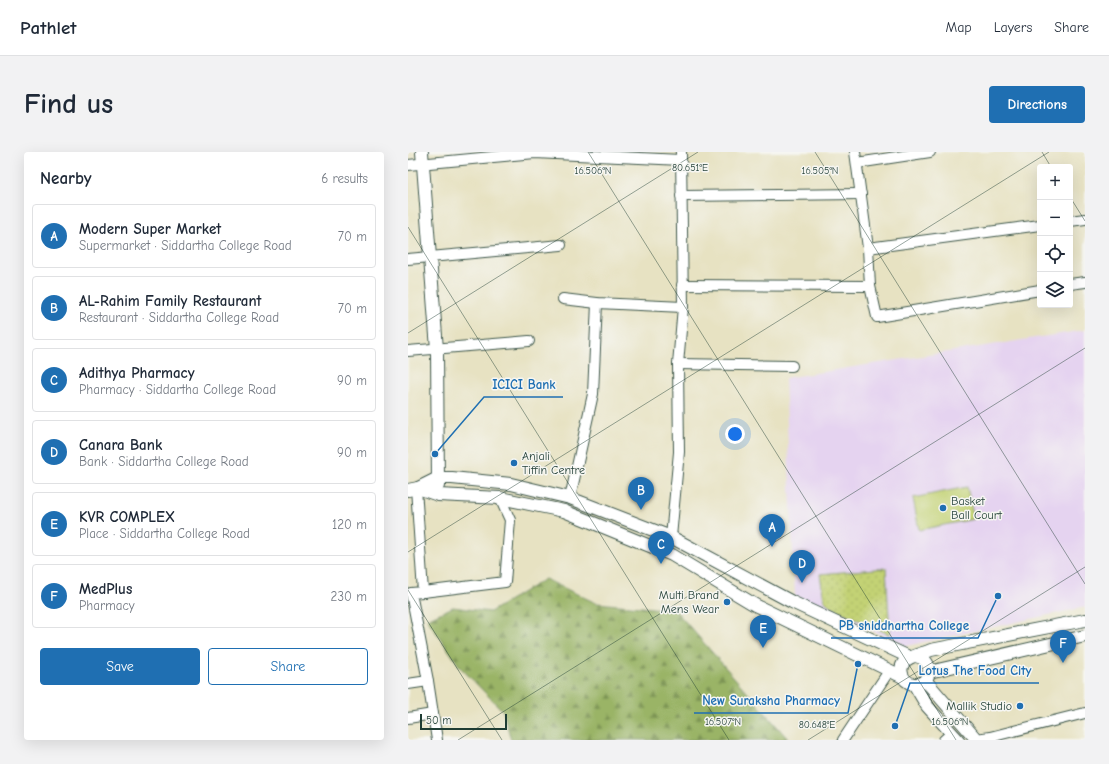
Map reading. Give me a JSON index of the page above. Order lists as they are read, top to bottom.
{
  "places": [
    "ICICI Bank",
    "Anjali Tiffin Centre",
    "Basket Ball Court",
    "PB shiddhartha College",
    "Multi Brand Mens Wear",
    "New Suraksha Pharmacy",
    "Mallik Studio",
    "Lotus The Food City"
  ],
  "scale_bar": "50 m",
  "page": {
    "header": "Pathlet",
    "nav": ["Map", "Layers", "Share"],
    "buttons": [
      "Directions",
      ["Save", "Share"]
    ],
    "title": "Find us",
    "heading": ["Nearby", "6 results"],
    "map_buttons": ["+", "−"],
    "list": [
      {
        "mark": "A",
        "name": "Modern Super Market",
        "note": "Supermarket · Siddartha College Road",
        "value": "70 m"
      },
      {
        "mark": "B",
        "name": "AL-Rahim Family Restaurant",
        "note": "Restaurant · Siddartha College Road",
        "value": "70 m"
      },
      {
        "mark": "C",
        "name": "Adithya Pharmacy",
        "note": "Pharmacy · Siddartha College Road",
        "value": "90 m"
      },
      {
        "mark": "D",
        "name": "Canara Bank",
        "note": "Bank · Siddartha College Road",
        "value": "90 m"
      },
      {
        "mark": "E",
        "name": "KVR COMPLEX",
        "note": "Place · Siddartha College Road",
        "value": "120 m"
      },
      {
        "mark": "F",
        "name": "MedPlus",
        "note": "Pharmacy",
        "value": "230 m"
      }
    ],
    "pins": [
      "B",
      "A",
      "C",
      "D",
      "E",
      "F"
    ],
    "scale": "50 m"
  },
  "coordinates": [
    "80.651°E",
    "16.506°N",
    "16.505°N",
    "16.507°N",
    "80.648°E"
  ]
}
